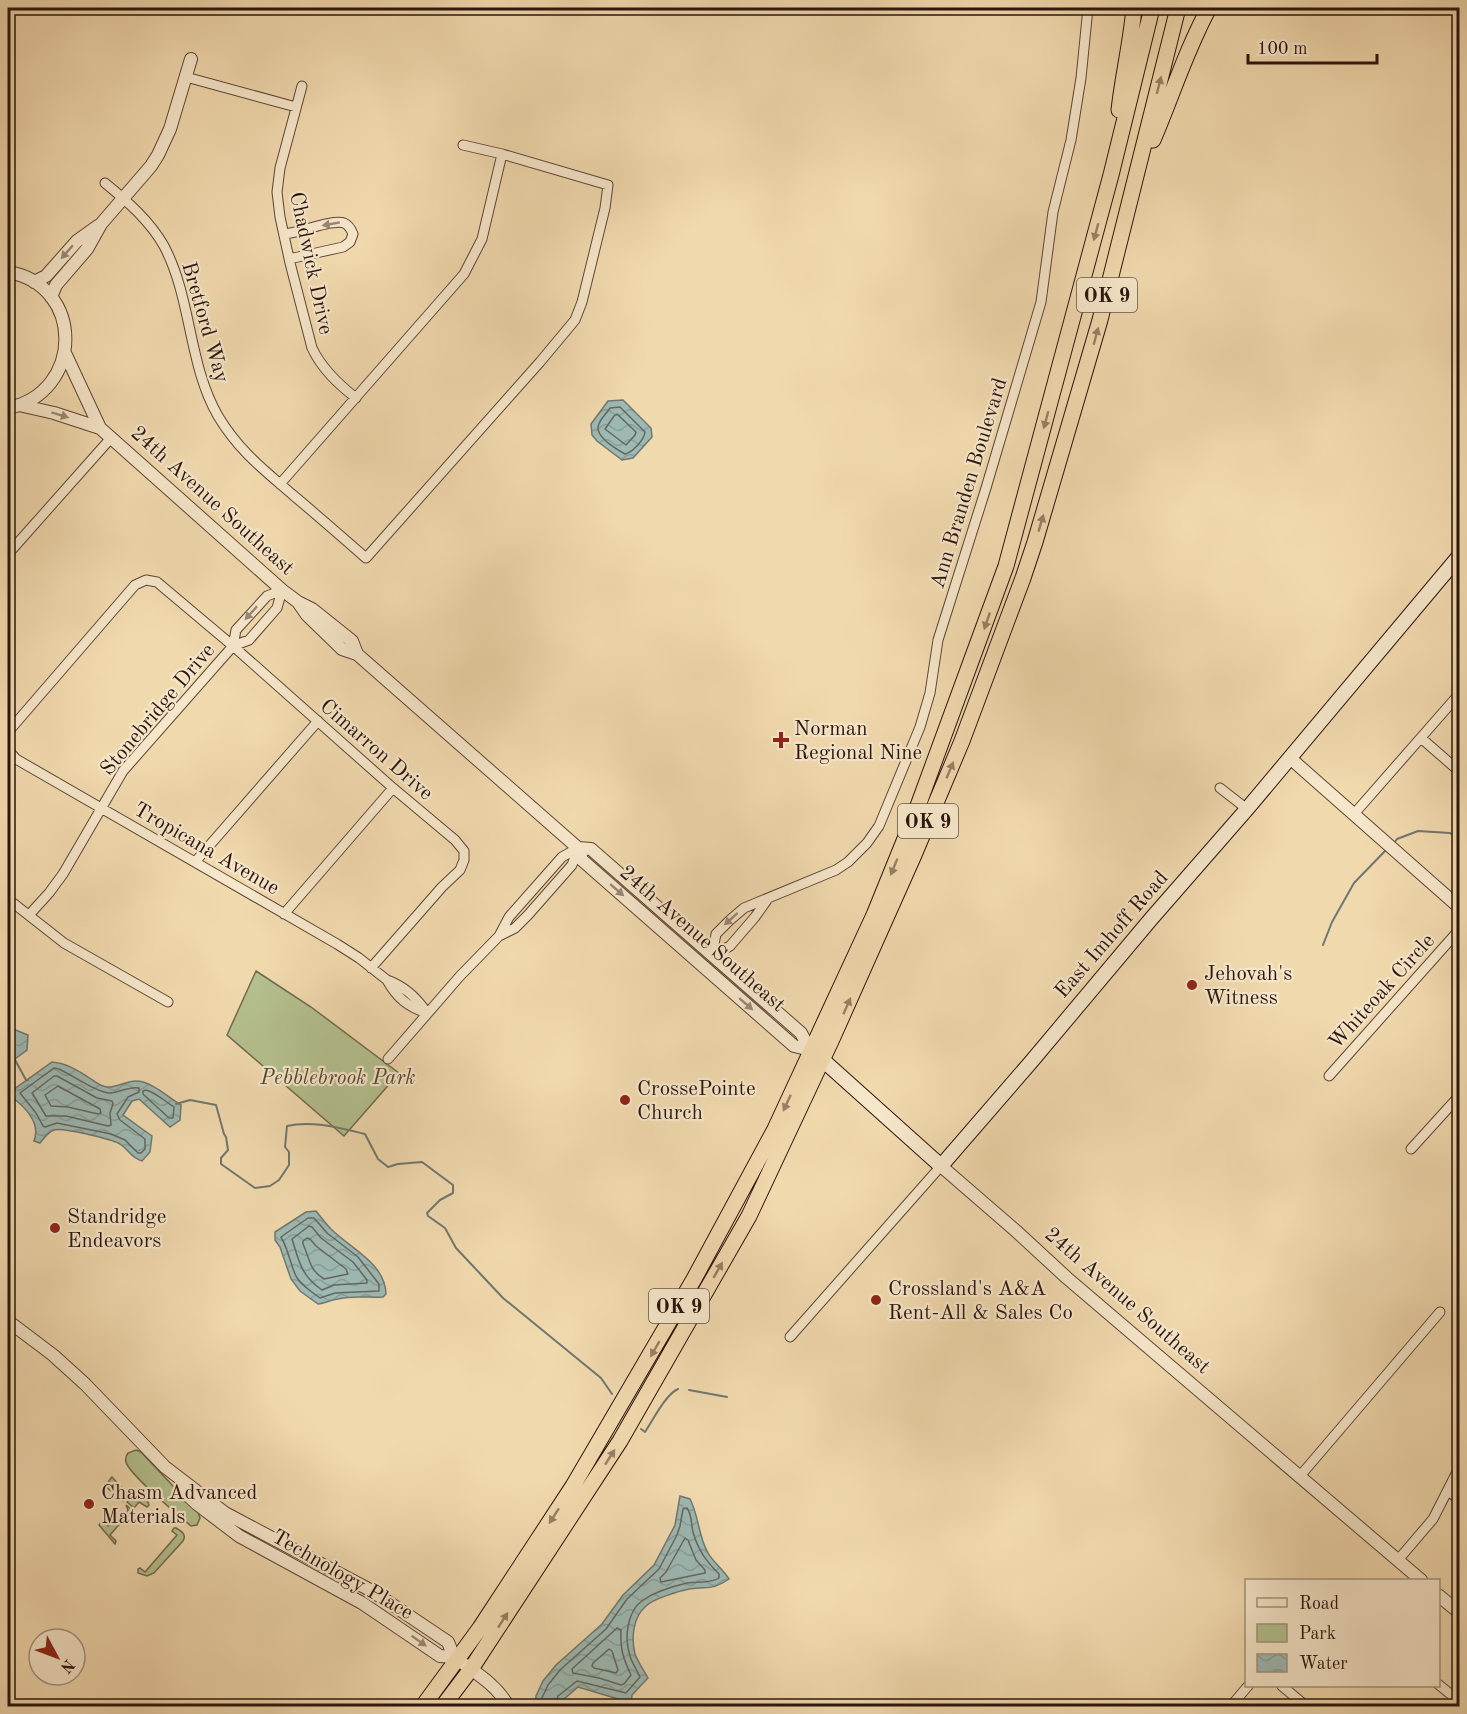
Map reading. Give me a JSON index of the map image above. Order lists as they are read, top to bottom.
{
  "streets": {
    "highway": ["OK 9"],
    "main road": ["24th Avenue Southeast", "East Imhoff Road"],
    "street": [
      "Chadwick Drive",
      "Bretford Way",
      "Ann Branden Boulevard",
      "Stonebridge Drive",
      "Cimarron Drive",
      "Tropicana Avenue",
      "Whiteoak Circle",
      "Technology Place"
    ]
  },
  "crossings": [
    ["OK 9", "24th Avenue Southeast"],
    ["OK 9", "Technology Place"],
    ["Ann Branden Boulevard", "24th Avenue Southeast"],
    ["24th Avenue Southeast", "Stonebridge Drive"],
    ["24th Avenue Southeast", "East Imhoff Road"],
    ["Stonebridge Drive", "Cimarron Drive"],
    ["Stonebridge Drive", "Tropicana Avenue"],
    ["Cimarron Drive", "Tropicana Avenue"]
  ],
  "parks": ["Pebblebrook Park"],
  "places": {
    "health": ["Norman Regional Nine"],
    "other": [
      "Jehovah's Witness",
      "CrossePointe Church",
      "Standridge Endeavors",
      "Crossland's A&A Rent-All & Sales Co",
      "Chasm Advanced Materials"
    ]
  },
  "legend": ["Road", "Park", "Water"],
  "scale_bar": "100 m",
  "north": "bottom right"
}
